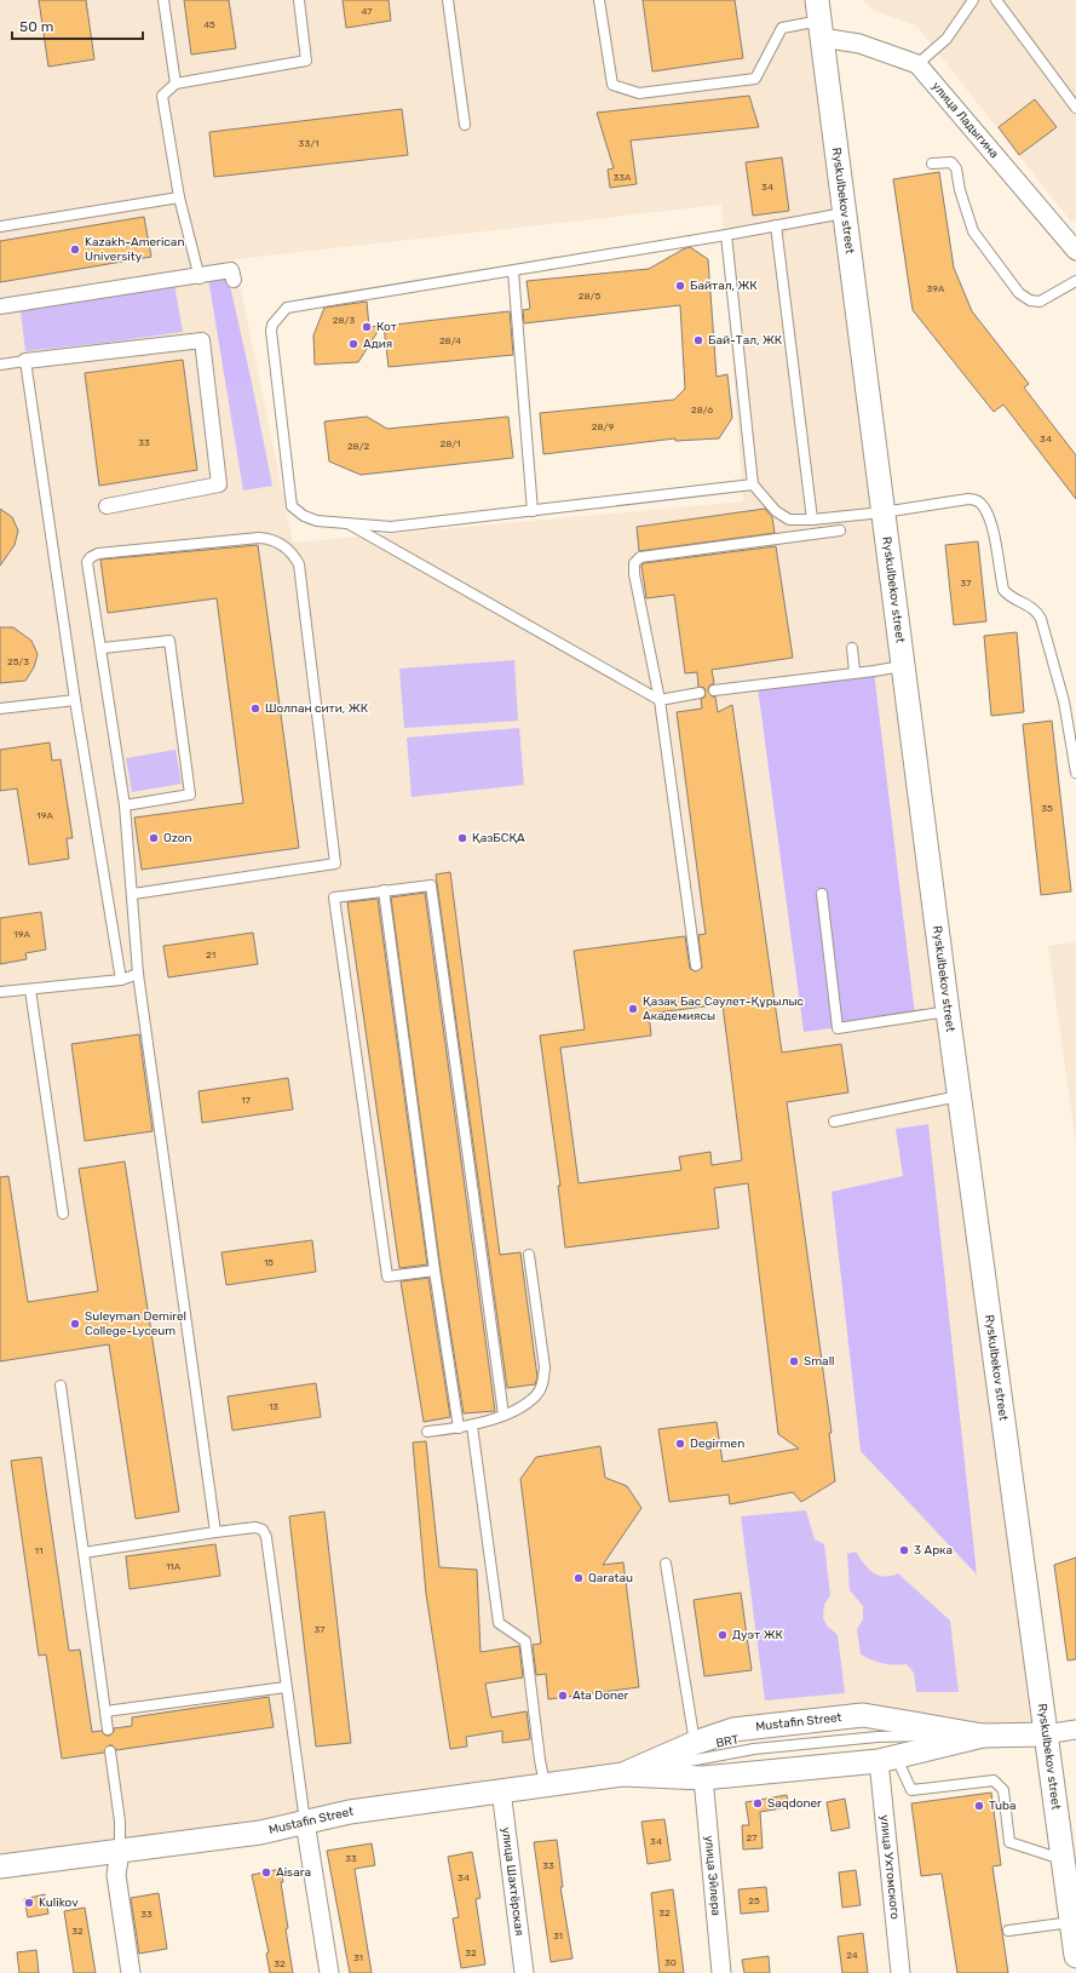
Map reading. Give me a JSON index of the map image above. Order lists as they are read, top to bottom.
{
  "streets": {
    "street": [
      "улица Ладыгина",
      "Ryskulbekov street",
      "Mustafin Street",
      "улица Ухтомского",
      "улица Эйлера",
      "улица Шахтёрская"
    ],
    "lane": ["BRT"]
  },
  "crossings": [
    ["Ryskulbekov street", "Mustafin Street"],
    ["Mustafin Street", "BRT"],
    ["Mustafin Street", "улица Ухтомского"],
    ["Mustafin Street", "улица Эйлера"],
    ["Mustafin Street", "улица Шахтёрская"]
  ],
  "places": [
    "Kazakh-American University",
    "Байтал, ЖК",
    "Кот",
    "Бай-Тал, ЖК",
    "Адия",
    "Шолпан сити, ЖК",
    "Ozon",
    "ҚазБСҚА",
    "Қазақ Бас Сәулет-Құрылыс Академиясы",
    "Suleyman Demirel College-Lyceum",
    "Small",
    "Degirmen",
    "3 Арка",
    "Qaratau",
    "Дуэт ЖК",
    "Ata Doner",
    "Saqdoner",
    "Tuba",
    "Aisara",
    "Kulikov"
  ],
  "house_numbers": [
    "47",
    "45",
    "33/1",
    "33А",
    "34",
    "39А",
    "28/5",
    "28/3",
    "28/4",
    "28/6",
    "28/9",
    "34",
    "33",
    "28/1",
    "28/2",
    "37",
    "25/3",
    "35",
    "19А",
    "19А",
    "21",
    "17",
    "15",
    "13",
    "11",
    "11А",
    "37",
    "27",
    "34",
    "33",
    "33",
    "34",
    "25",
    "32",
    "33",
    "32",
    "31",
    "32",
    "24",
    "31",
    "30",
    "32"
  ],
  "scale_bar": "50 m"
}
